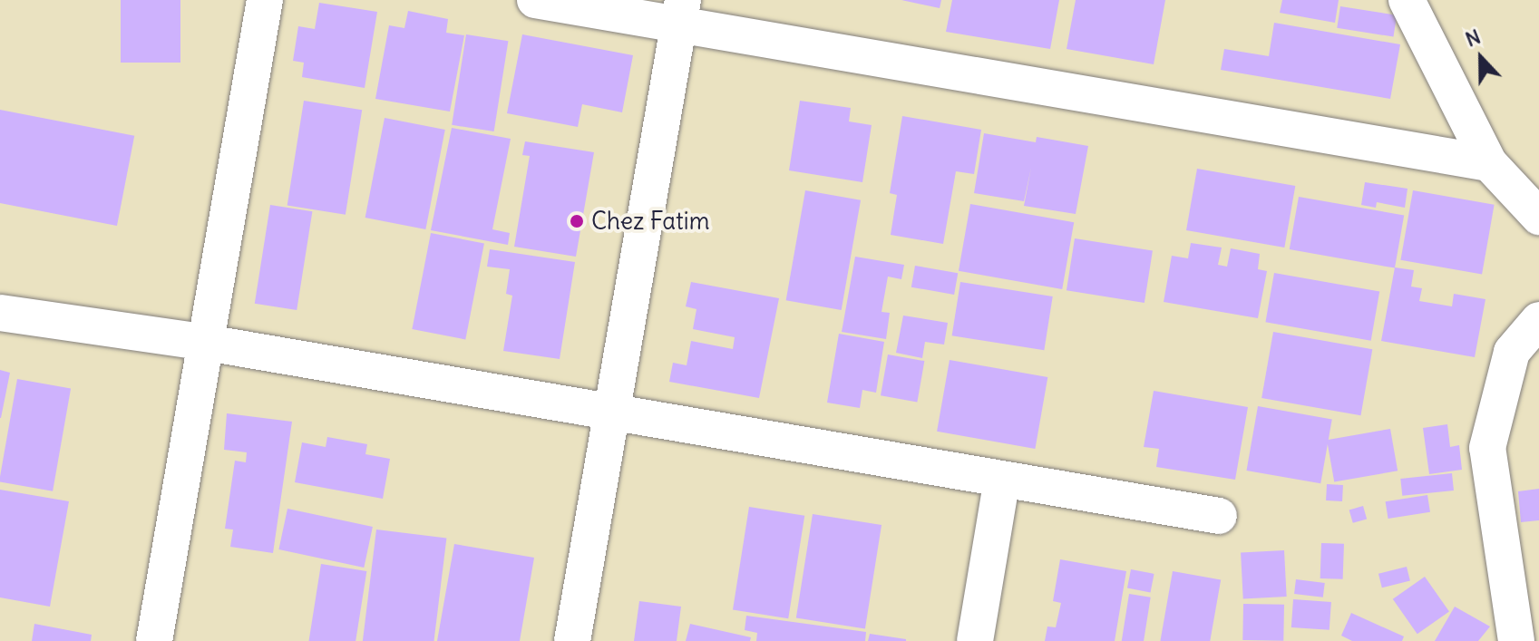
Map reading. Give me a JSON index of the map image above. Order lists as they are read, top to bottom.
{
  "places": ["Chez Fatim"],
  "north": "top"
}
